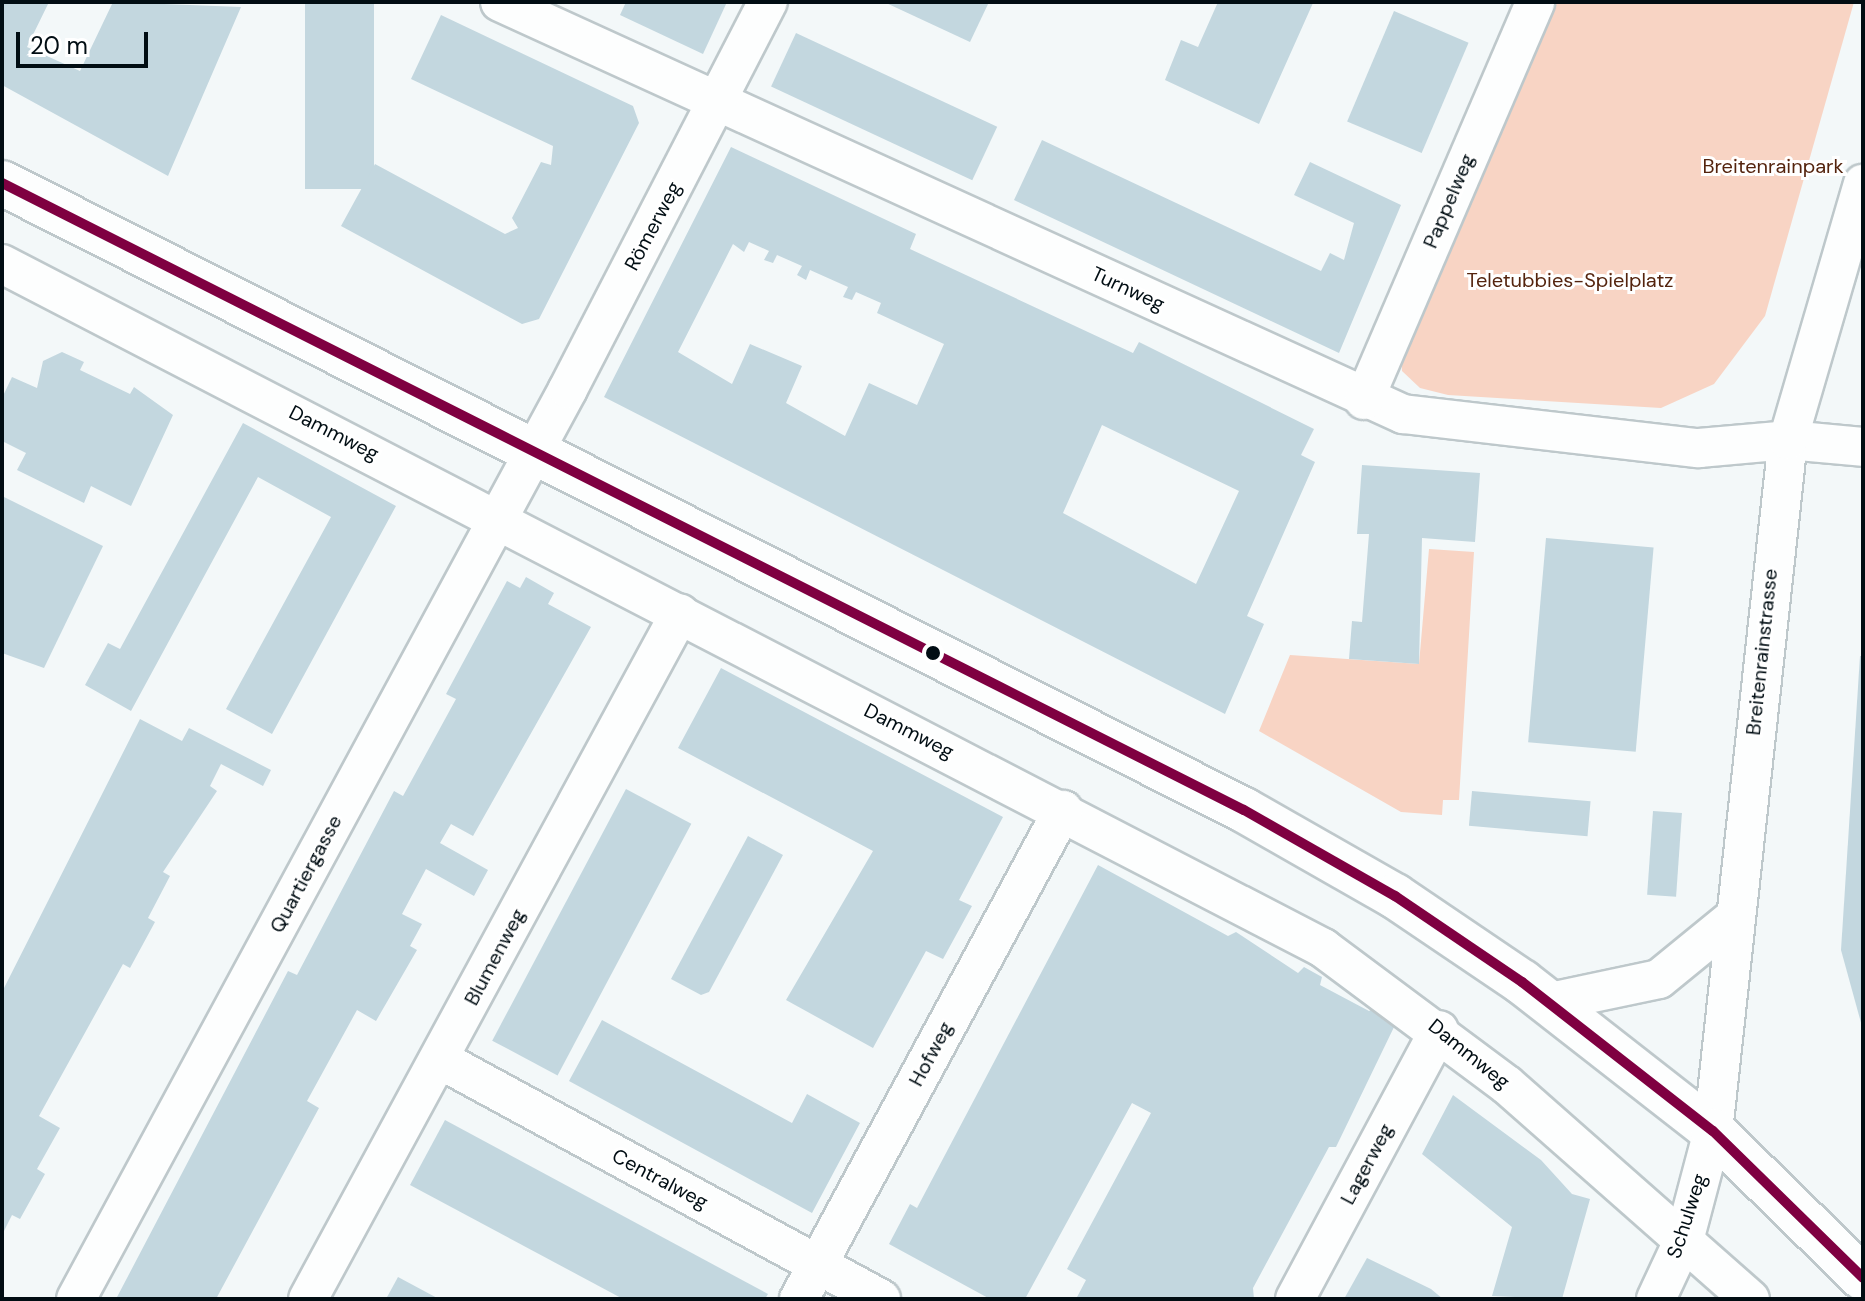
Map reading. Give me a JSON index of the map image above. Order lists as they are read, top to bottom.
{
  "streets": {
    "street": [
      "Pappelweg",
      "Römerweg",
      "Turnweg",
      "Dammweg",
      "Breitenrainstrasse",
      "Quartiergasse",
      "Blumenweg",
      "Hofweg",
      "Lagerweg",
      "Centralweg",
      "Schulweg"
    ]
  },
  "crossings": [
    ["Pappelweg", "Turnweg"],
    ["Römerweg", "Turnweg"],
    ["Römerweg", "Quartiergasse"],
    ["Turnweg", "Breitenrainstrasse"],
    ["Dammweg", "Quartiergasse"],
    ["Dammweg", "Blumenweg"],
    ["Dammweg", "Hofweg"],
    ["Dammweg", "Lagerweg"],
    ["Dammweg", "Schulweg"],
    ["Breitenrainstrasse", "Schulweg"],
    ["Blumenweg", "Centralweg"],
    ["Hofweg", "Centralweg"]
  ],
  "parks": ["Breitenrainpark", "Teletubbies-Spielplatz"],
  "lines": ["transit line 20"],
  "scale_bar": "20 m"
}
